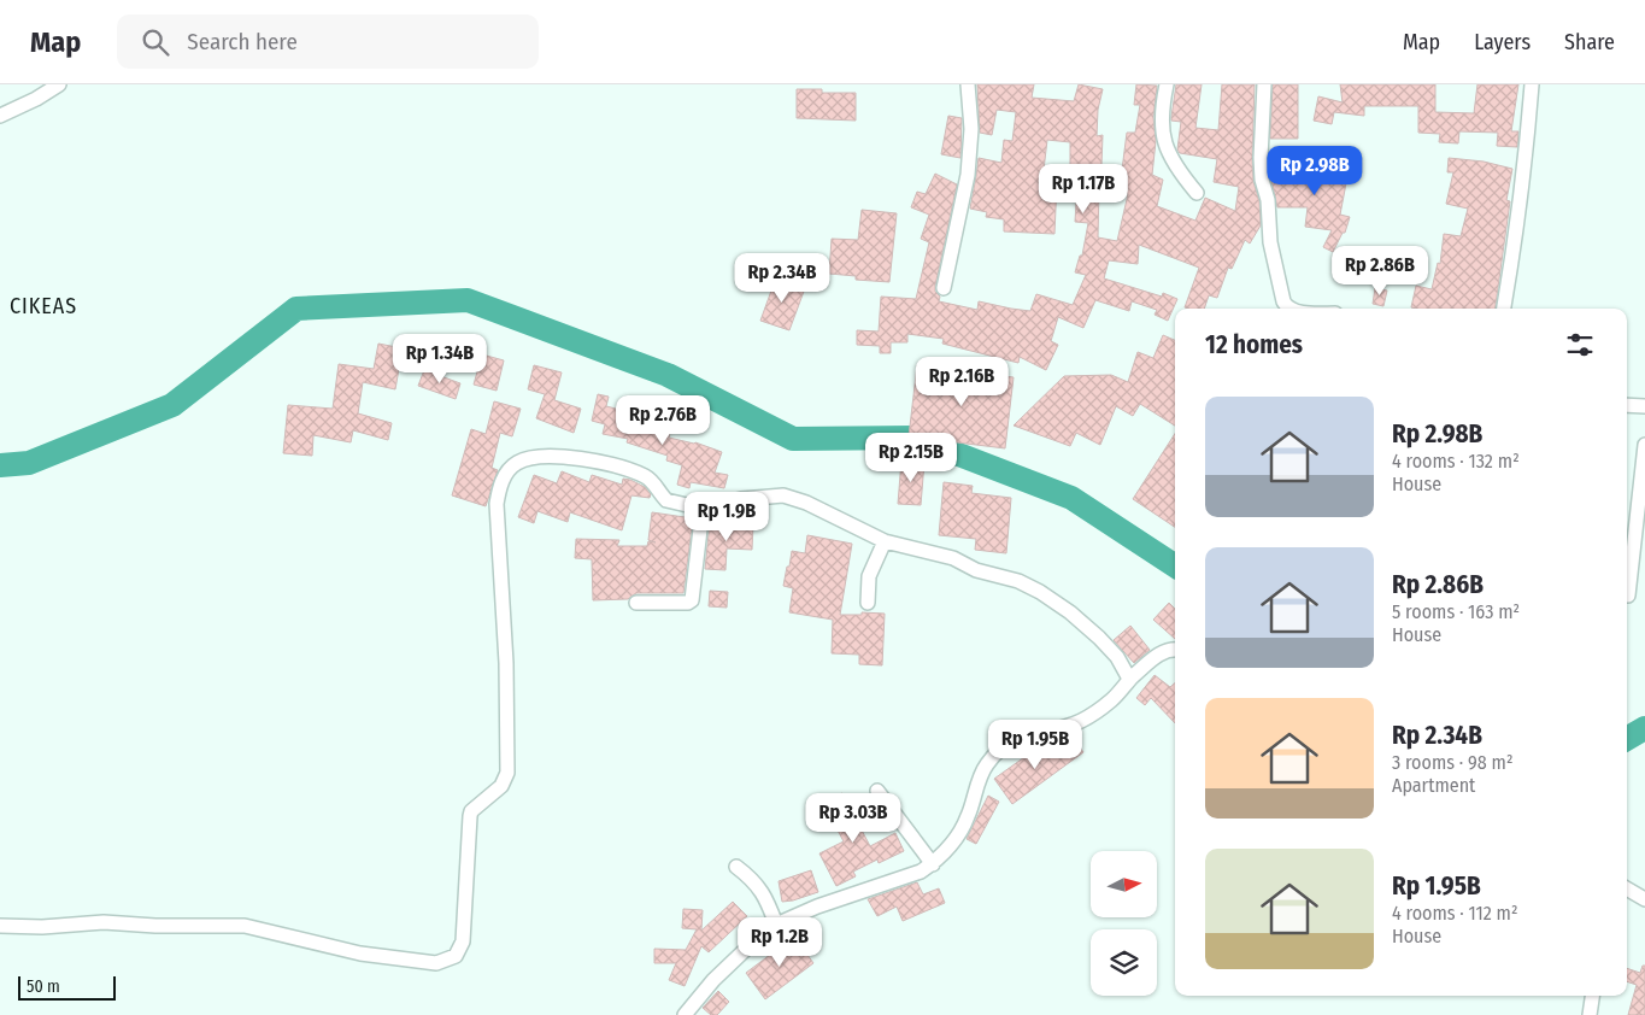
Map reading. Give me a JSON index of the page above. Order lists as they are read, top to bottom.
{
  "districts": ["CIKEAS"],
  "scale_bar": "50 m",
  "north": "right",
  "page": {
    "header": "Map",
    "search": "Search here",
    "nav": ["Map", "Layers", "Share"],
    "price": [
      "Rp 2.98B",
      "Rp 1.17B",
      "Rp 2.86B",
      "Rp 2.34B",
      "Rp 1.34B",
      "Rp 2.16B",
      "Rp 2.76B",
      "Rp 2.15B",
      "Rp 1.9B",
      "Rp 1.95B",
      "Rp 3.03B",
      "Rp 1.2B"
    ],
    "heading": "12 homes",
    "list": [
      {
        "name": "Rp 2.98B",
        "note": "4 rooms · 132 m² · House"
      },
      {
        "name": "Rp 2.86B",
        "note": "5 rooms · 163 m² · House"
      },
      {
        "name": "Rp 2.34B",
        "note": "3 rooms · 98 m² · Apartment"
      },
      {
        "name": "Rp 1.95B",
        "note": "4 rooms · 112 m² · House"
      }
    ],
    "scale": "50 m"
  }
}
